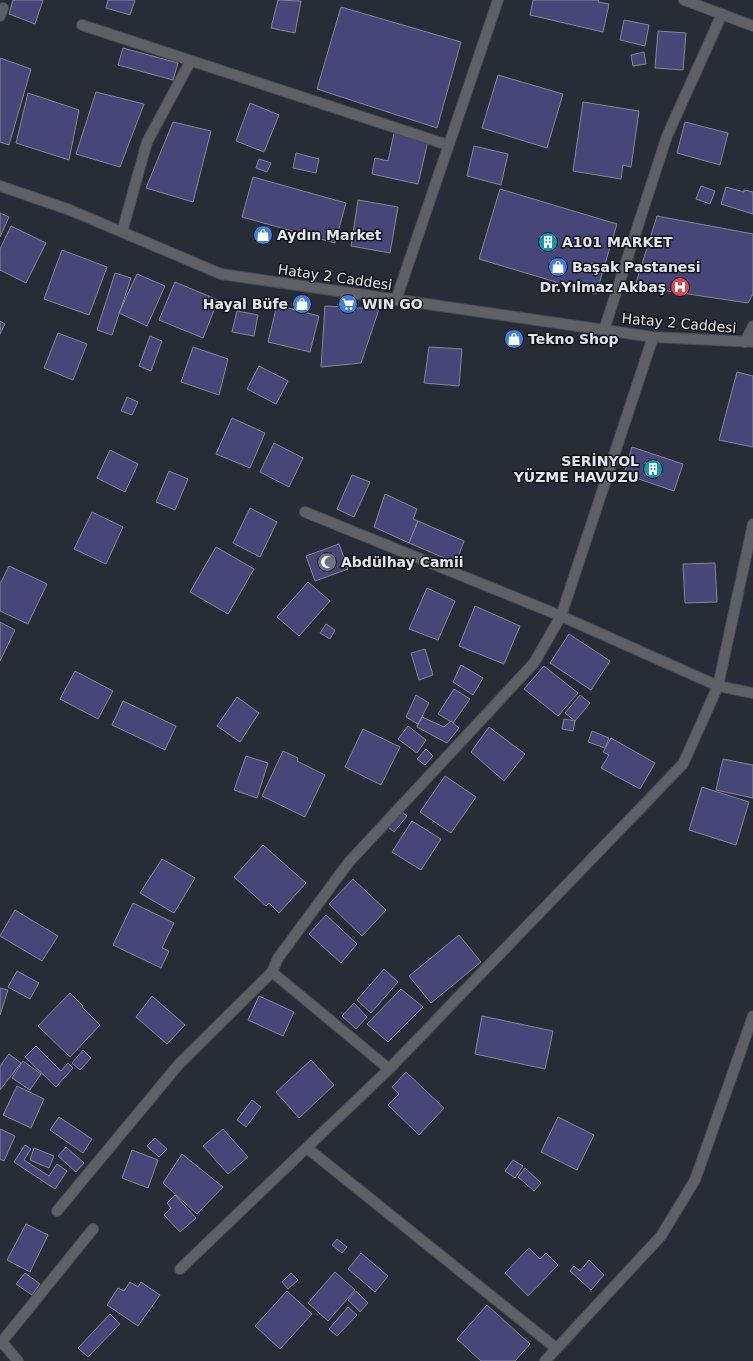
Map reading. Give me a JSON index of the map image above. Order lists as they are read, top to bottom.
{
  "streets": {
    "street": ["Hatay 2 Caddesi"]
  },
  "places": {
    "shop": [
      "Aydın Market",
      "Başak Pastanesi",
      "Hayal Büfe",
      "Tekno Shop"
    ],
    "building": ["A101 MARKET", "SERİNYOL YÜZME HAVUZU"],
    "hospital": ["Dr.Yılmaz Akbaş"],
    "supermarket": ["WIN GO"],
    "mosque": ["Abdülhay Camii"]
  }
}
